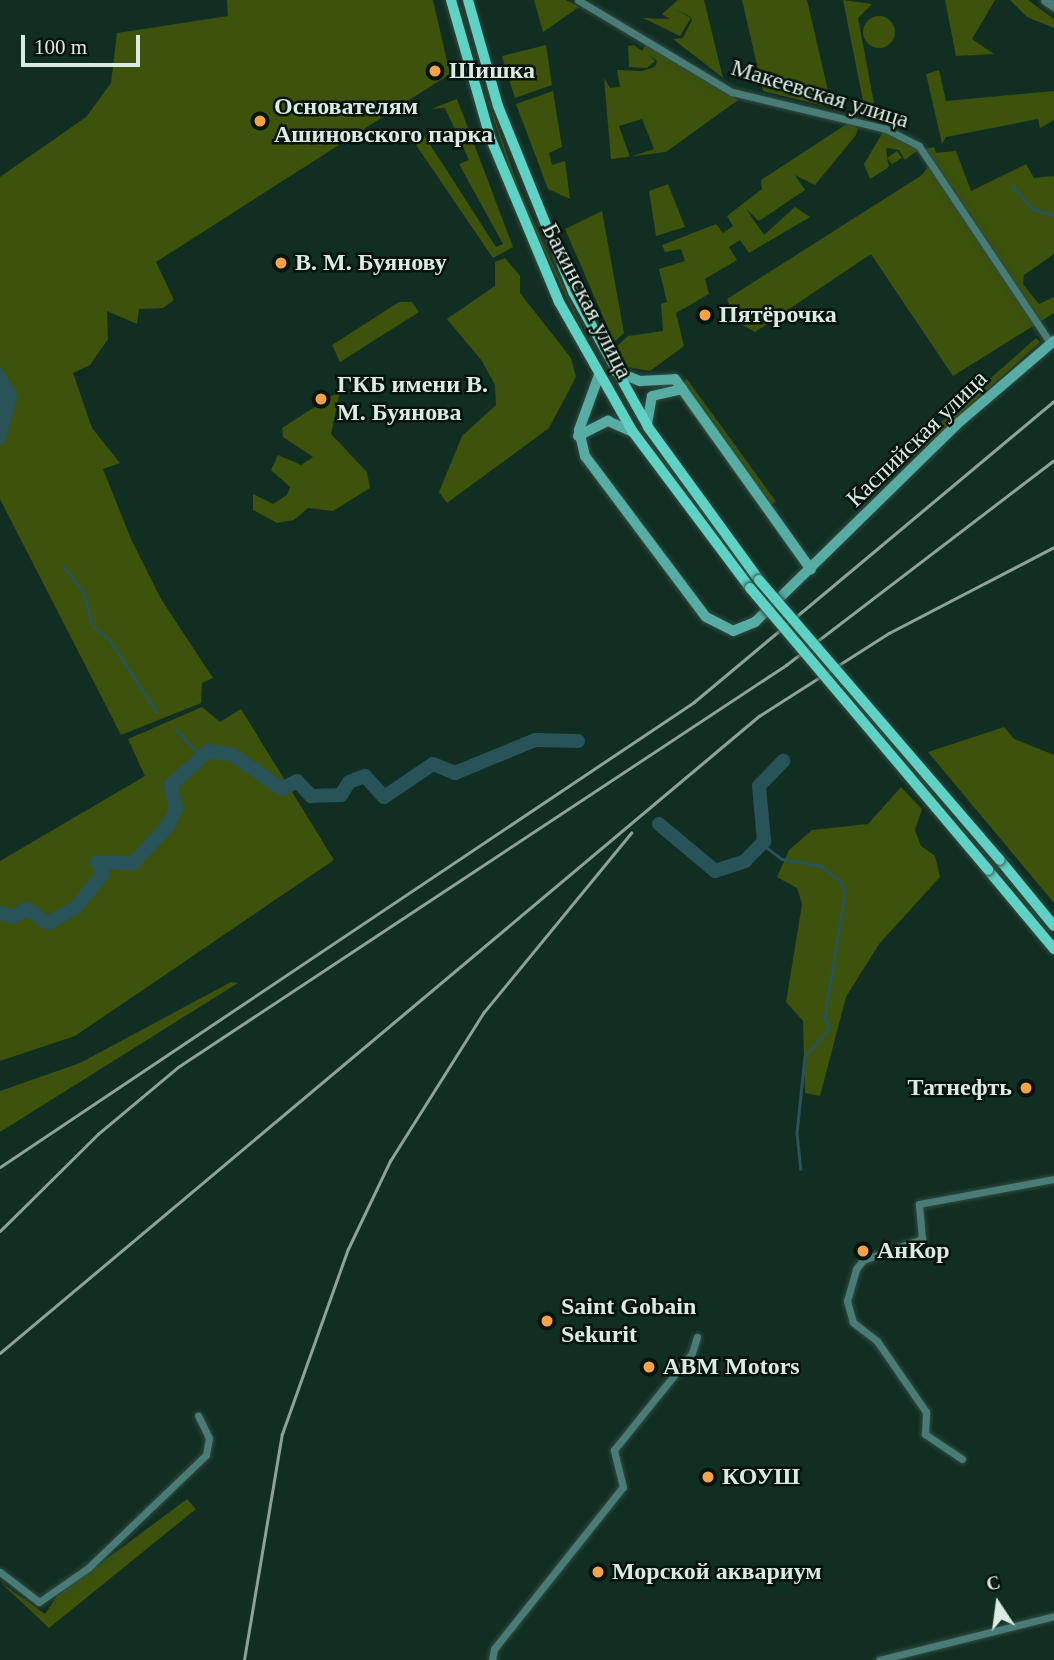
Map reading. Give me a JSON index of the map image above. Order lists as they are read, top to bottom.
{
  "streets": {
    "main road": ["Бакинская улица", "Каспийская улица"],
    "street": ["Макеевская улица"]
  },
  "crossings": [
    ["Макеевская улица", "Каспийская улица"]
  ],
  "places": [
    "Шишка",
    "Основателям Ашиновского парка",
    "В. М. Буянову",
    "Пятёрочка",
    "ГКБ имени В. М. Буянова",
    "Татнефть",
    "АнКор",
    "Saint Gobain Sekurit",
    "ABM Motors",
    "КОУШ",
    "Морской аквариум"
  ],
  "scale_bar": "100 m",
  "north": "top"
}
